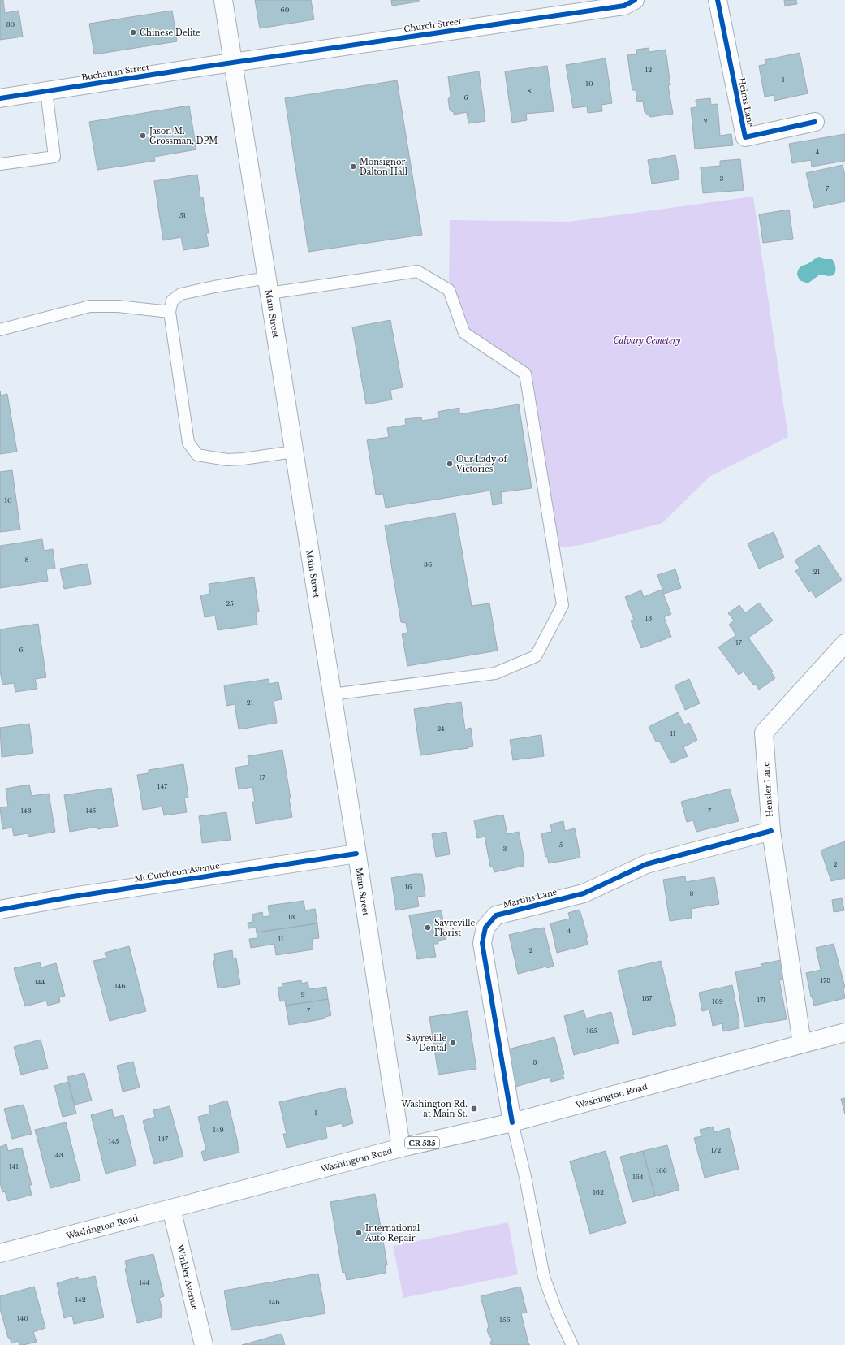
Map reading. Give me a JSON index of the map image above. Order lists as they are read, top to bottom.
{
  "streets": {
    "street": [
      "Church Street",
      "Buchanan Street",
      "Heims Lane",
      "Main Street",
      "Hensler Lane",
      "McCutcheon Avenue",
      "Martins Lane",
      "Washington Road",
      "CR 535",
      "Winkler Avenue"
    ]
  },
  "crossings": [
    ["Church Street", "Buchanan Street"],
    ["Church Street", "Main Street"],
    ["Buchanan Street", "Main Street"],
    ["Main Street", "McCutcheon Avenue"],
    ["Main Street", "Washington Road"],
    ["Hensler Lane", "Martins Lane"],
    ["Hensler Lane", "Washington Road"],
    ["Martins Lane", "Washington Road"],
    ["Washington Road", "Winkler Avenue"]
  ],
  "parks": ["Calvary Cemetery"],
  "places": {
    "other": [
      "Chinese Delite",
      "Jason M. Grossman, DPM",
      "Monsignor Dalton Hall",
      "Our Lady of Victories",
      "Sayreville Florist",
      "Sayreville Dental",
      "International Auto Repair"
    ],
    "transit": ["Washington Rd. at Main St."]
  },
  "house_numbers": [
    "60",
    "30",
    "12",
    "1",
    "10",
    "8",
    "6",
    "2",
    "4",
    "3",
    "7",
    "51",
    "10",
    "8",
    "36",
    "21",
    "25",
    "13",
    "17",
    "6",
    "21",
    "24",
    "11",
    "17",
    "147",
    "143",
    "145",
    "7",
    "5",
    "3",
    "2",
    "16",
    "8",
    "13",
    "4",
    "11",
    "2",
    "173",
    "144",
    "146",
    "9",
    "167",
    "171",
    "169",
    "7",
    "165",
    "3",
    "1",
    "149",
    "147",
    "145",
    "172",
    "143",
    "141",
    "166",
    "164",
    "162",
    "144",
    "142",
    "146",
    "140",
    "156"
  ]
}
